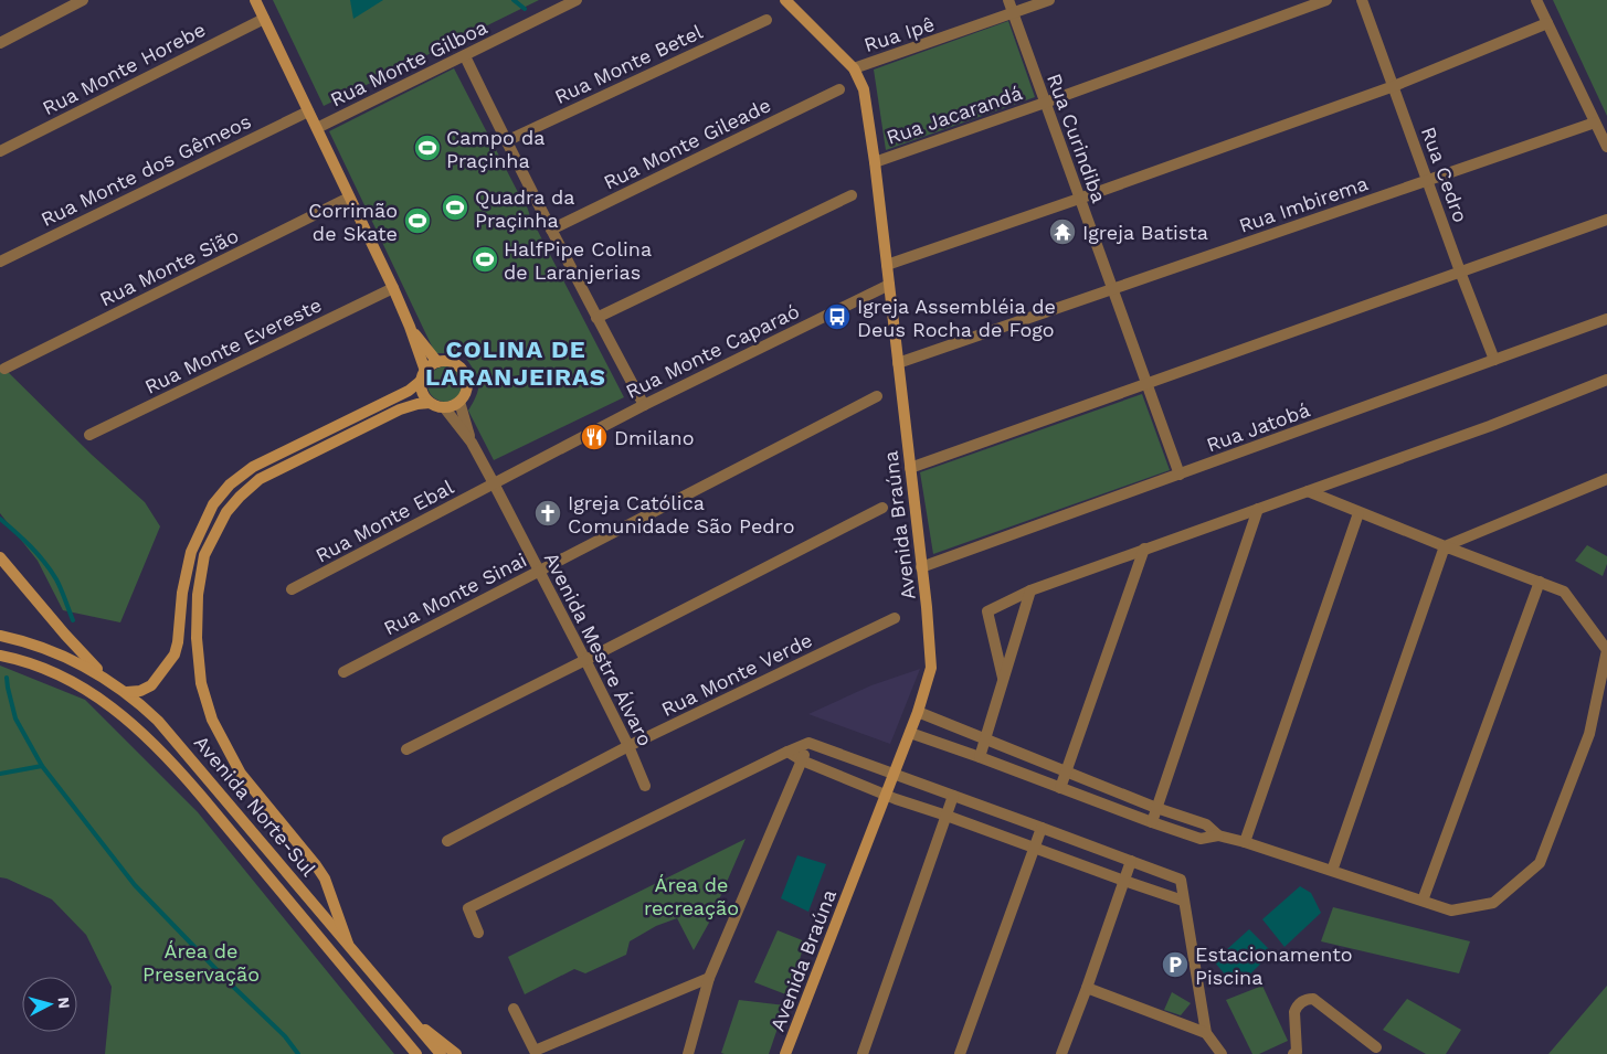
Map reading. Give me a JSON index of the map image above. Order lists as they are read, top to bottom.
{
  "streets": {
    "street": [
      "Rua Ipê",
      "Rua Monte Gilboa",
      "Rua Monte Betel",
      "Rua Monte Horebe",
      "Rua Jacarandá",
      "Rua Curindiba",
      "Rua Monte Gileade",
      "Rua Monte dos Gêmeos",
      "Rua Cedro",
      "Rua Imbirema",
      "Rua Monte Sião",
      "Rua Monte Evereste",
      "Rua Monte Caparaó",
      "Rua Jatobá",
      "Rua Monte Ebal",
      "Avenida Braúna",
      "Rua Monte Sinai",
      "Avenida Mestre Álvaro",
      "Rua Monte Verde",
      "Avenida Norte-Sul"
    ]
  },
  "crossings": [
    ["Rua Ipê", "Rua Curindiba"],
    ["Rua Ipê", "Avenida Braúna"],
    ["Rua Jacarandá", "Rua Curindiba"],
    ["Rua Jacarandá", "Avenida Braúna"],
    ["Rua Curindiba", "Rua Imbirema"],
    ["Rua Curindiba", "Rua Jatobá"],
    ["Rua Cedro", "Rua Imbirema"],
    ["Rua Cedro", "Rua Jatobá"],
    ["Rua Imbirema", "Avenida Braúna"],
    ["Rua Monte Caparaó", "Rua Monte Ebal"],
    ["Rua Monte Caparaó", "Avenida Braúna"],
    ["Rua Monte Caparaó", "Avenida Mestre Álvaro"],
    ["Rua Jatobá", "Avenida Braúna"],
    ["Rua Monte Ebal", "Avenida Mestre Álvaro"],
    ["Rua Monte Sinai", "Avenida Mestre Álvaro"],
    ["Avenida Mestre Álvaro", "Rua Monte Verde"]
  ],
  "districts": ["COLINA DE LARANJEIRAS"],
  "parks": ["Área de recreação", "Área de Preservação"],
  "places": {
    "sports": [
      "Campo da Praçinha",
      "Quadra da Praçinha",
      "Corrimão de Skate",
      "HalfPipe Colina de Laranjerias"
    ],
    "temple": ["Igreja Batista"],
    "bus stop": ["Igreja Assembléia de Deus Rocha de Fogo"],
    "restaurant": ["Dmilano"],
    "church": ["Igreja Católica Comunidade São Pedro"],
    "parking": ["Estacionamento Piscina"]
  },
  "north": "right"
}
